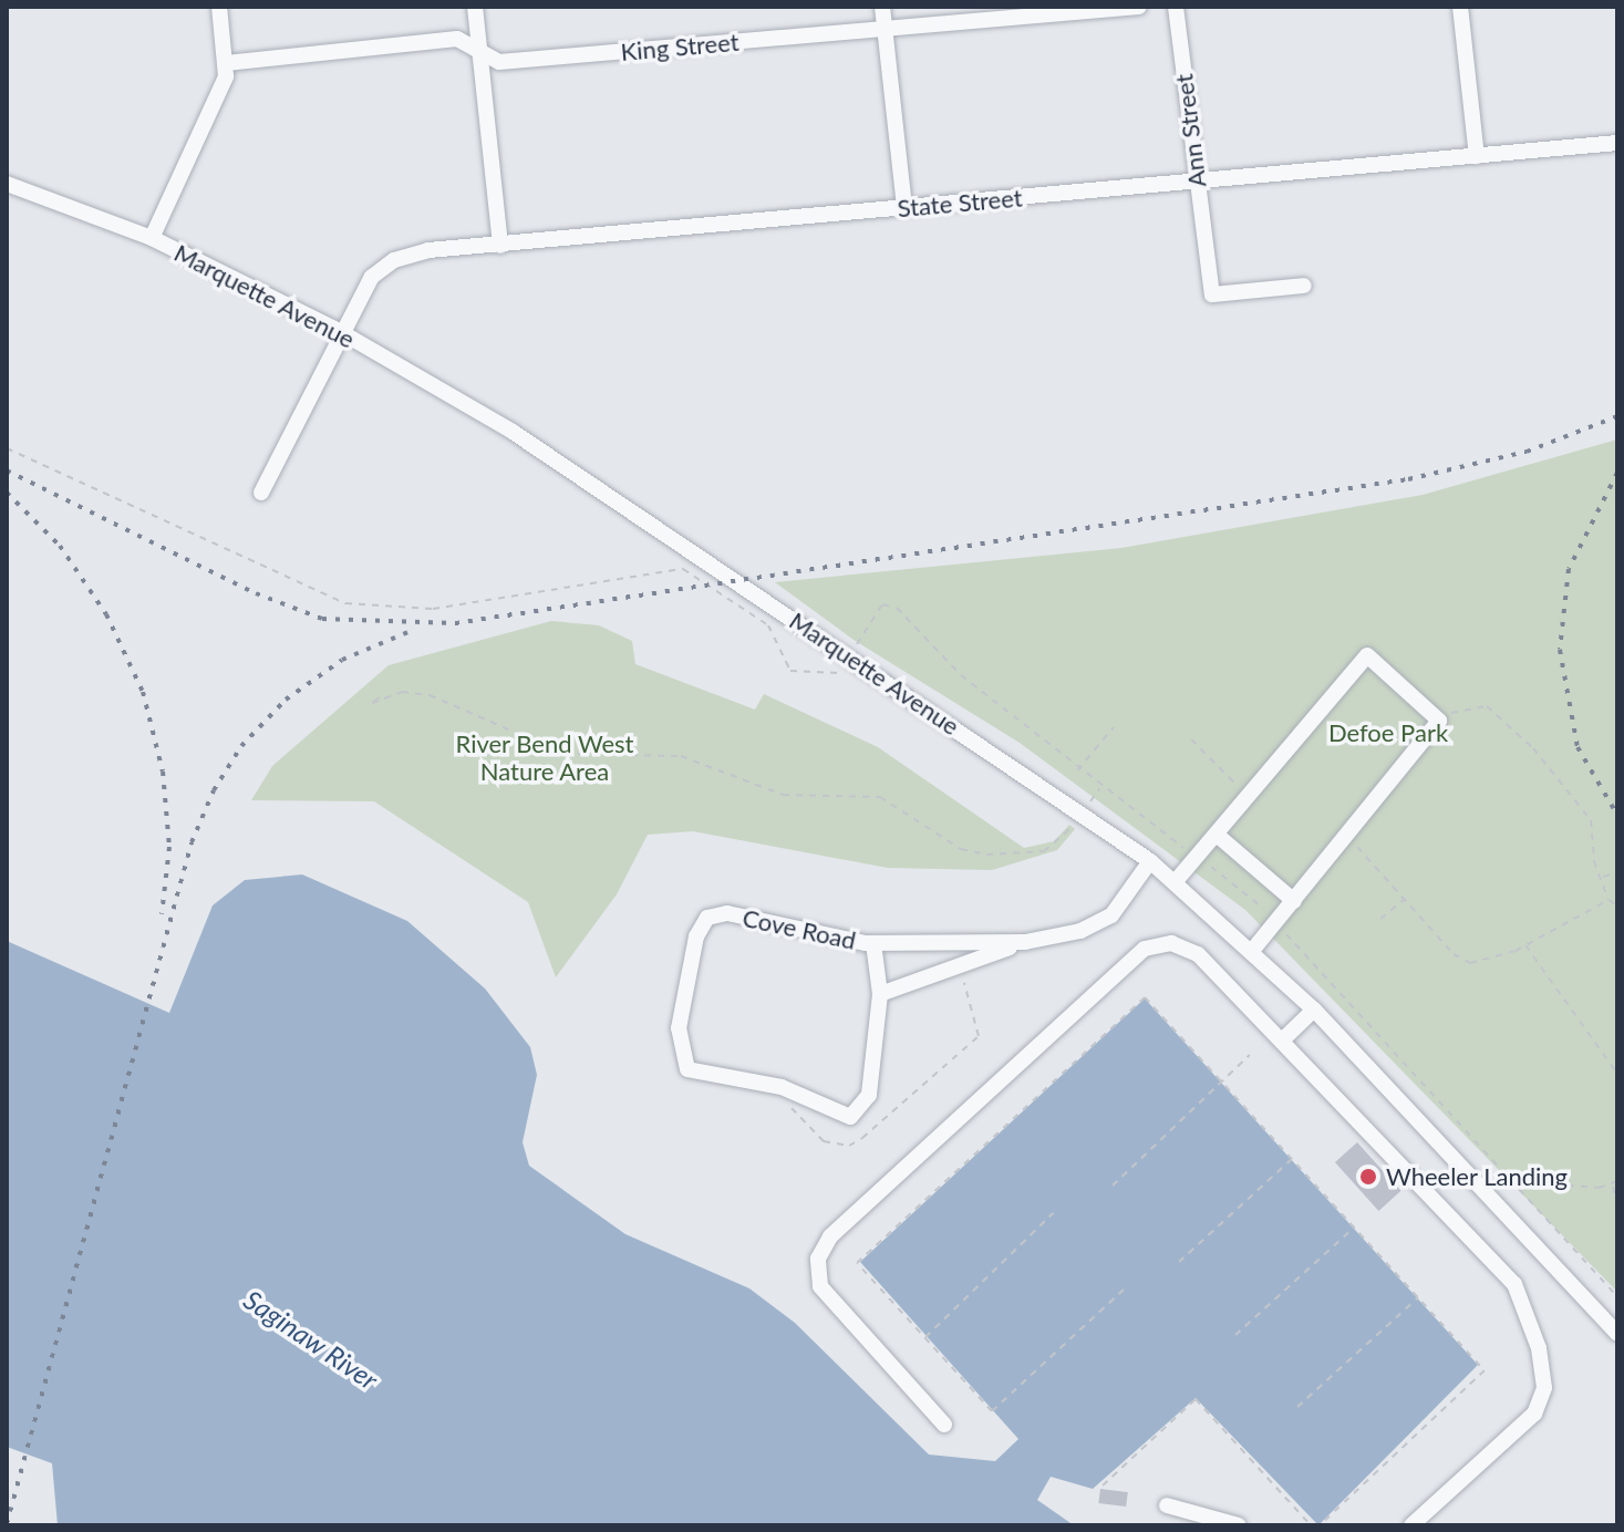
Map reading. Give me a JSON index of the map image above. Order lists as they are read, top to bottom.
{
  "streets": {
    "street": [
      "King Street",
      "Ann Street",
      "State Street",
      "Marquette Avenue",
      "Cove Road"
    ]
  },
  "crossings": [
    ["Ann Street", "State Street"],
    ["State Street", "Marquette Avenue"],
    ["Marquette Avenue", "Cove Road"]
  ],
  "water": ["Saginaw River"],
  "parks": ["Defoe Park", "River Bend West Nature Area"],
  "places": ["Wheeler Landing"]
}
